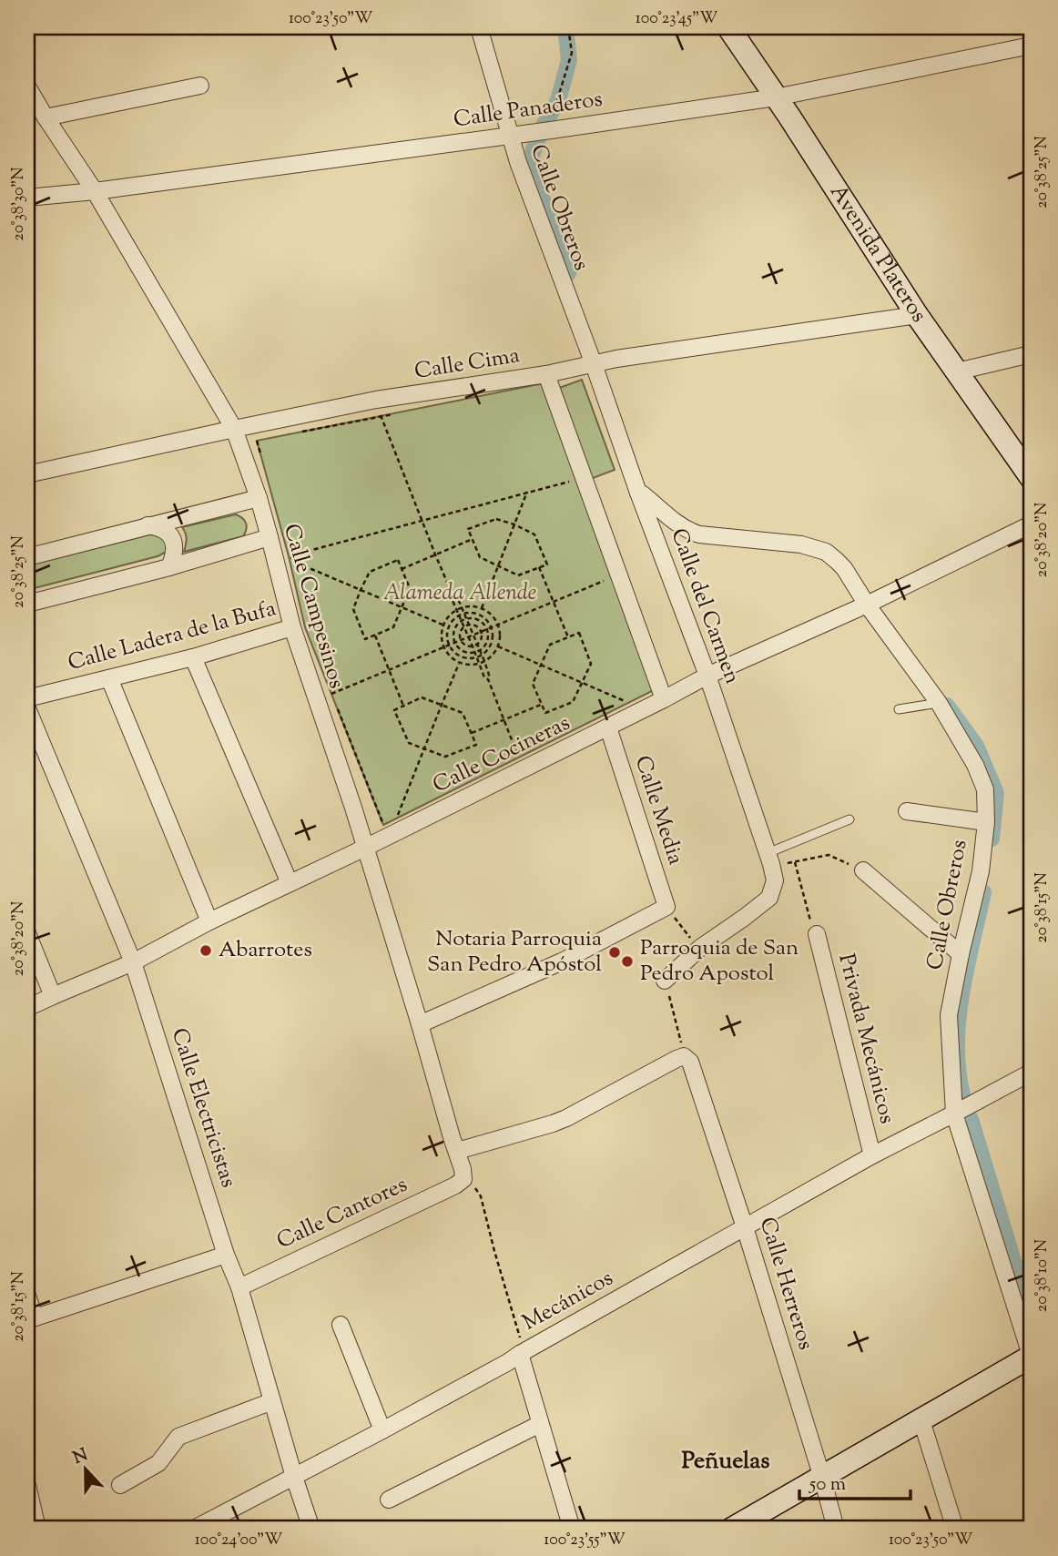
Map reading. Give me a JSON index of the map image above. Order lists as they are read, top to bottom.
{
  "streets": {
    "street": [
      "Calle Panaderos",
      "Calle Obreros",
      "Avenida Plateros",
      "Calle Cima",
      "Calle Campesinos",
      "Calle del Carmen",
      "Calle Ladera de la Bufa",
      "Calle Cocineras",
      "Calle Media",
      "Privada Mecánicos",
      "Calle Electricistas",
      "Calle Cantores",
      "Calle Herreros",
      "Mecánicos"
    ]
  },
  "crossings": [
    ["Calle Panaderos", "Calle Obreros"],
    ["Calle Panaderos", "Avenida Plateros"],
    ["Calle Panaderos", "Calle Campesinos"],
    ["Calle Obreros", "Calle Cima"],
    ["Calle Obreros", "Calle del Carmen"],
    ["Calle Obreros", "Calle Cocineras"],
    ["Calle Obreros", "Mecánicos"],
    ["Avenida Plateros", "Calle Cima"],
    ["Calle Cima", "Calle Campesinos"],
    ["Calle Cima", "Calle del Carmen"],
    ["Calle Campesinos", "Calle Ladera de la Bufa"],
    ["Calle Campesinos", "Calle Cocineras"],
    ["Calle Campesinos", "Calle Cantores"],
    ["Calle del Carmen", "Calle Cocineras"],
    ["Calle Cocineras", "Calle Media"],
    ["Calle Cocineras", "Calle Electricistas"],
    ["Privada Mecánicos", "Mecánicos"],
    ["Calle Electricistas", "Calle Cantores"],
    ["Calle Electricistas", "Mecánicos"],
    ["Calle Herreros", "Mecánicos"]
  ],
  "districts": ["Peñuelas"],
  "parks": ["Alameda Allende"],
  "places": ["Abarrotes", "Notaria Parroquia San Pedro Apóstol", "Parroquia de San Pedro Apostol"],
  "scale_bar": "50 m",
  "north": "top",
  "coordinates": [
    "100°23'50\"W",
    "100°23'45\"W",
    "20°38'25\"N",
    "20°38'30\"N",
    "20°38'20\"N",
    "20°38'15\"N",
    "20°38'10\"N",
    "100°24'00\"W",
    "100°23'55\"W"
  ]
}
